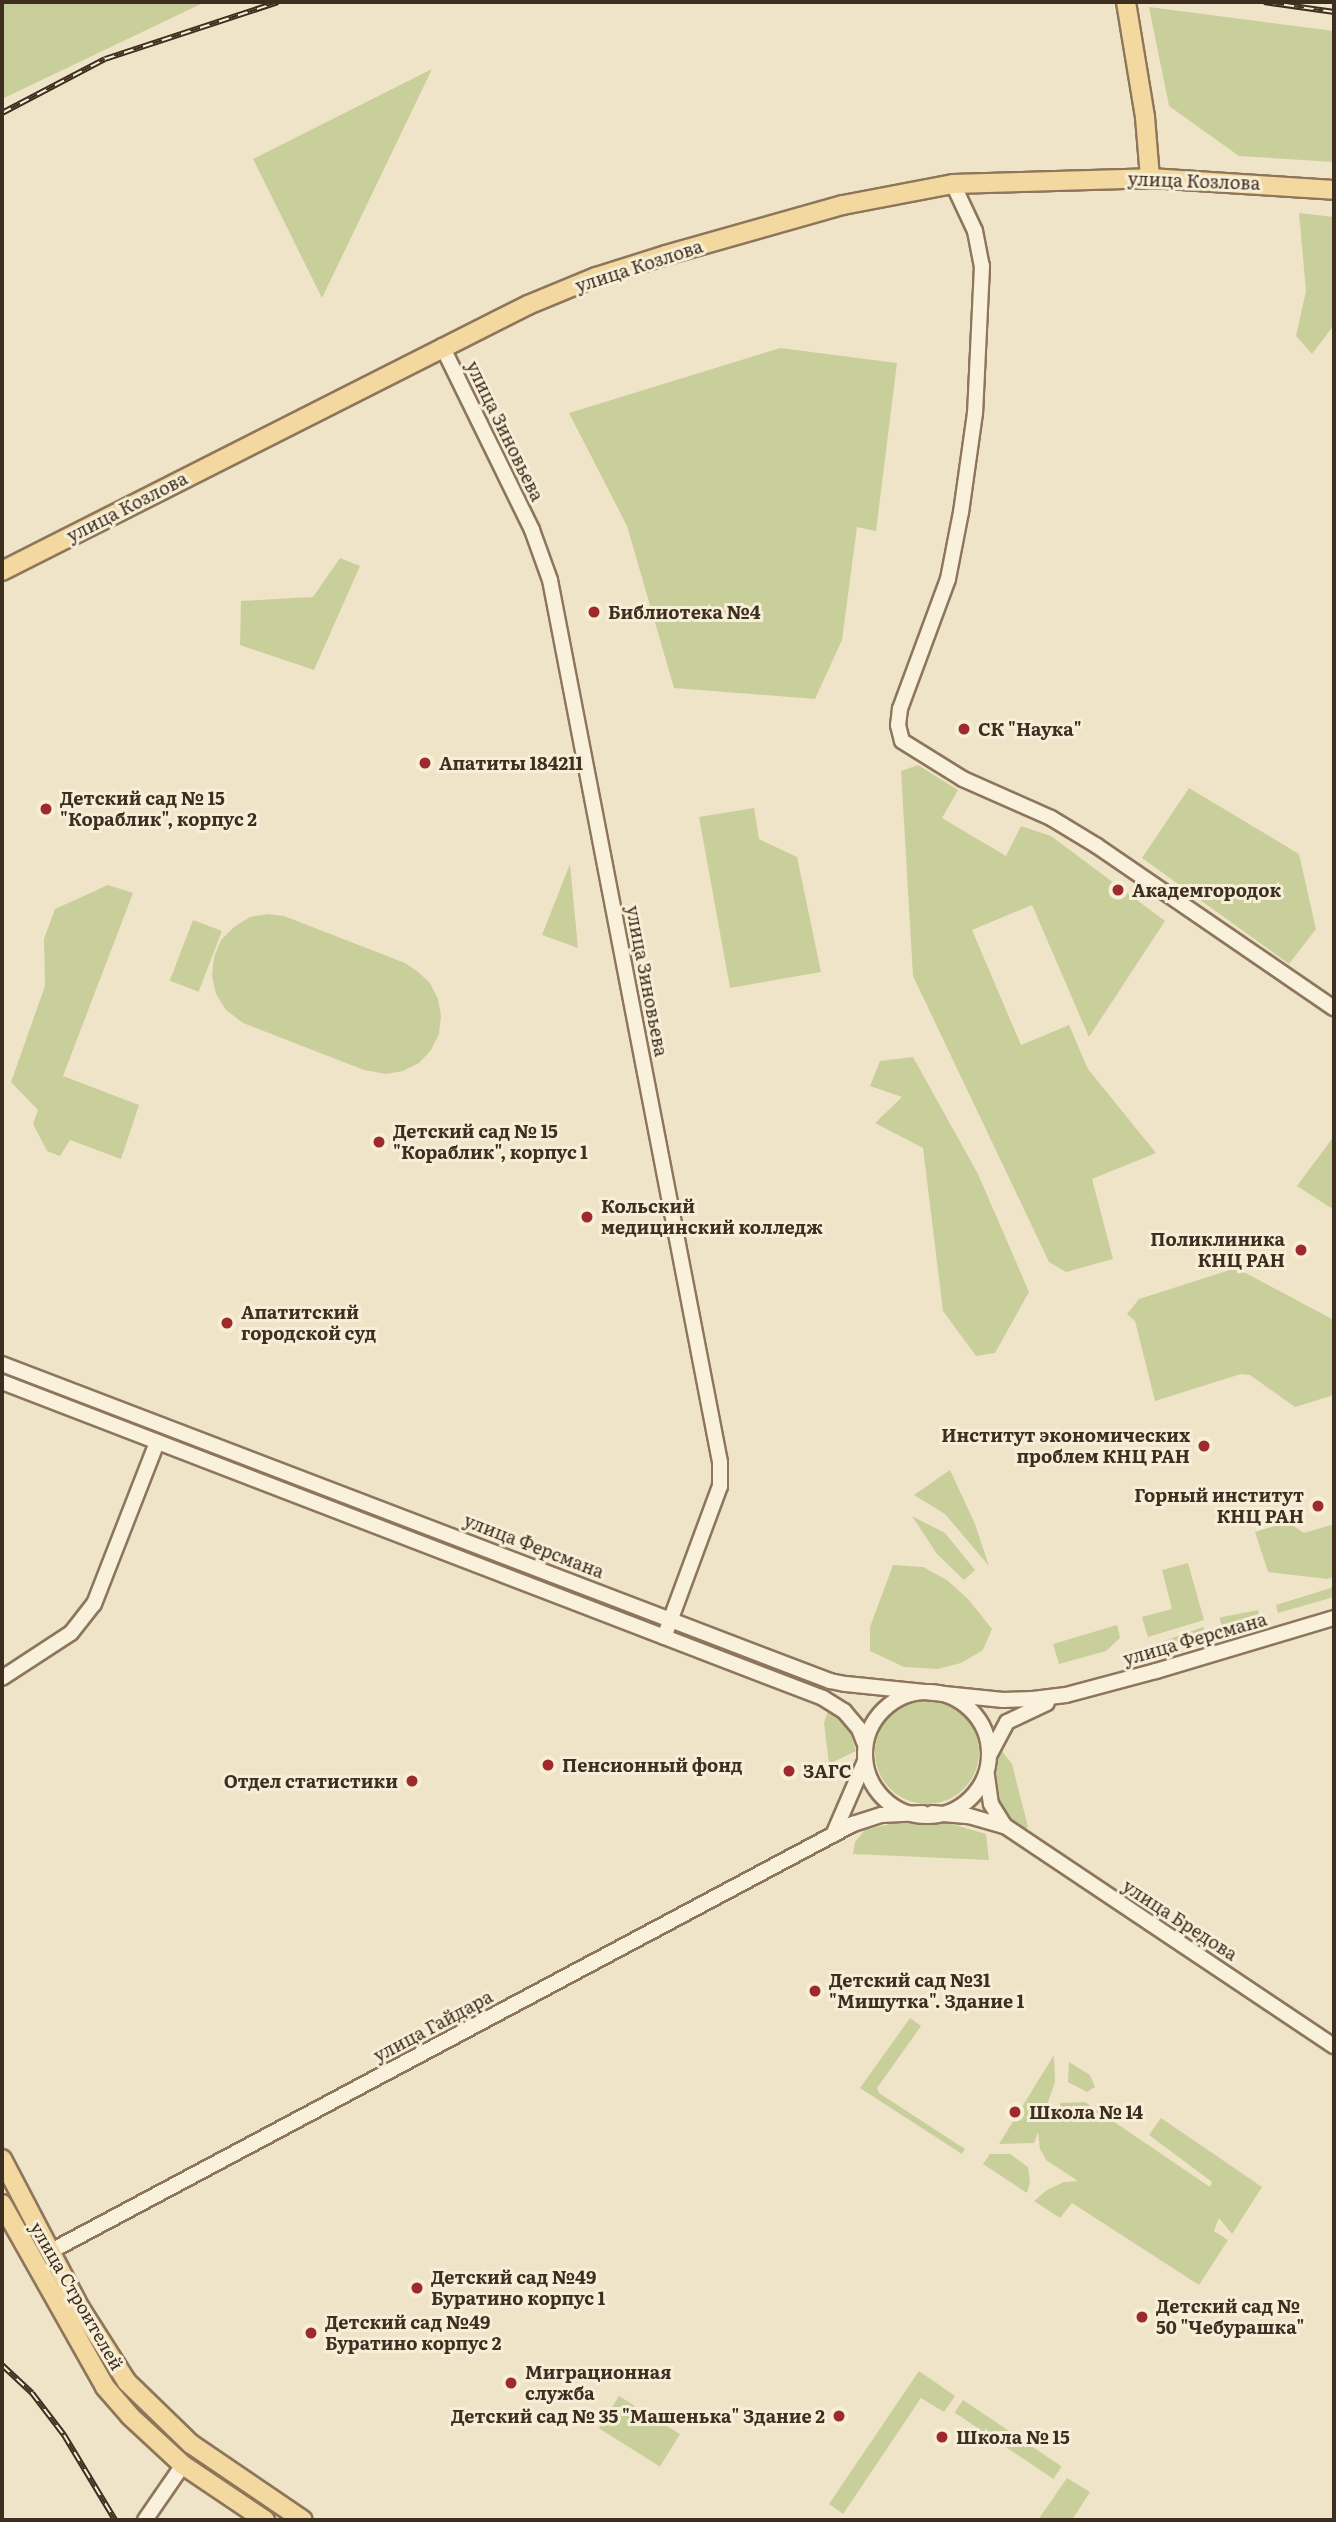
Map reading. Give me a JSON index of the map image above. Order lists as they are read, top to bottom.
{
  "streets": {
    "main road": ["улица Козлова", "улица Строителей"],
    "street": [
      "улица Зиновьева",
      "улица Ферсмана",
      "улица Бредова",
      "улица Гайдара"
    ]
  },
  "crossings": [
    ["улица Козлова", "улица Зиновьева"],
    ["улица Зиновьева", "улица Ферсмана"],
    ["улица Ферсмана", "улица Гайдара"],
    ["улица Гайдара", "улица Строителей"]
  ],
  "places": [
    "Библиотека №4",
    "СК \"Наука\"",
    "Апатиты 184211",
    "Детский сад № 15 \"Кораблик\", корпус 2",
    "Академгородок",
    "Детский сад № 15 \"Кораблик\", корпус 1",
    "Кольский медицинский колледж",
    "Поликлиника КНЦ РАН",
    "Апатитский городской суд",
    "Институт экономических проблем КНЦ РАН",
    "Горный институт КНЦ РАН",
    "Пенсионный фонд",
    "ЗАГС",
    "Отдел статистики",
    "Детский сад №31 \"Мишутка\". Здание 1",
    "Школа № 14",
    "Детский сад №49 Буратино корпус 1",
    "Детский сад № 50 \"Чебурашка\"",
    "Детский сад №49 Буратино корпус 2",
    "Миграционная служба",
    "Детский сад № 35 \"Машенька\" Здание 2",
    "Школа № 15"
  ]
}
